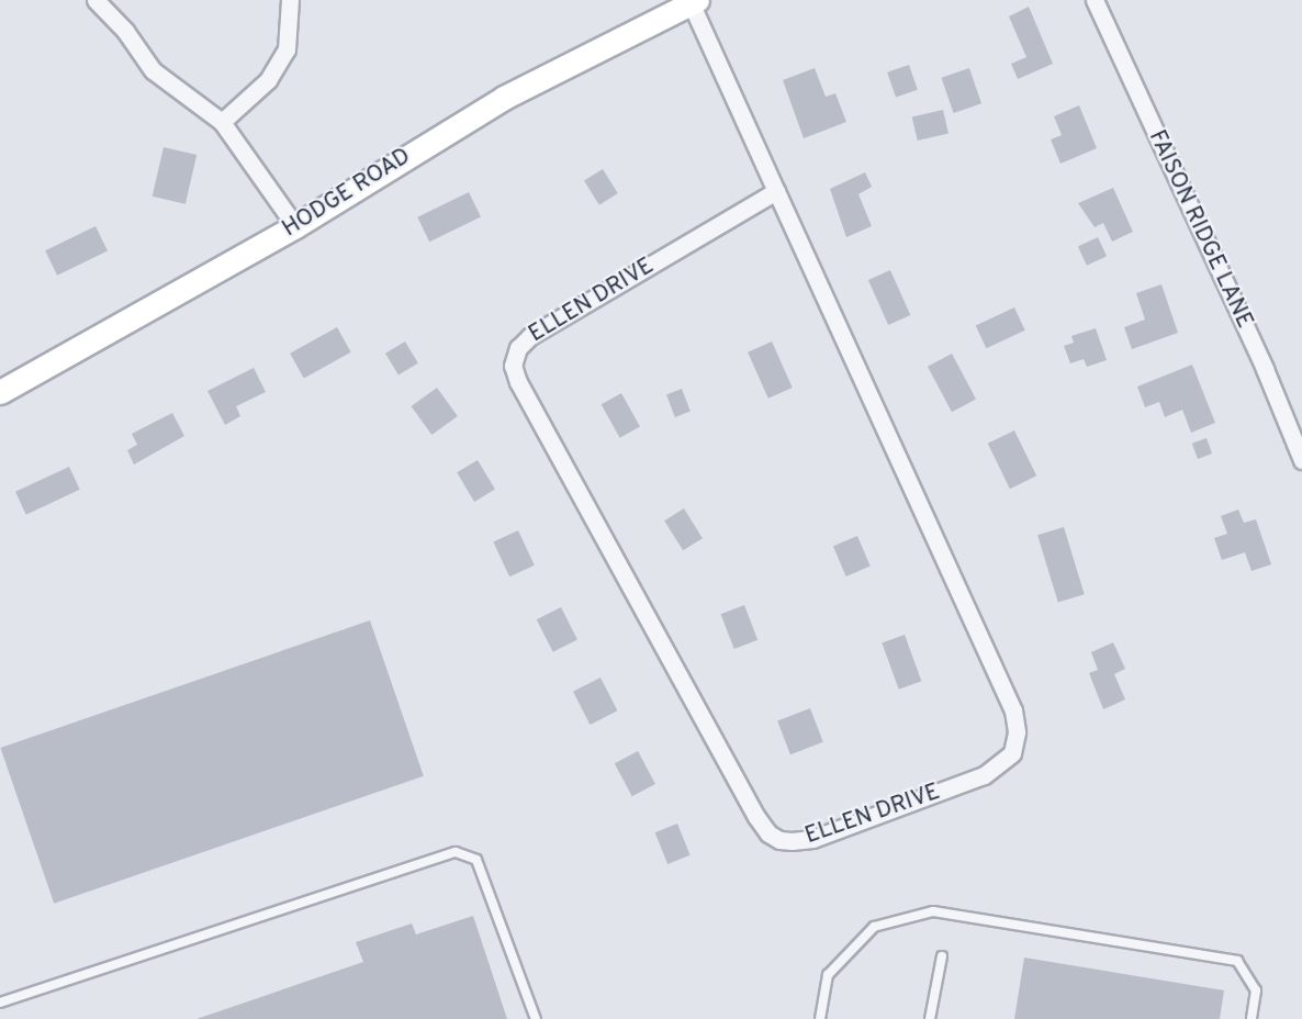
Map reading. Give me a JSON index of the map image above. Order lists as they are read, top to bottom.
{
  "streets": {
    "main road": ["HODGE ROAD"],
    "street": ["FAISON RIDGE LANE", "ELLEN DRIVE"]
  },
  "crossings": [
    ["HODGE ROAD", "ELLEN DRIVE"]
  ]
}
